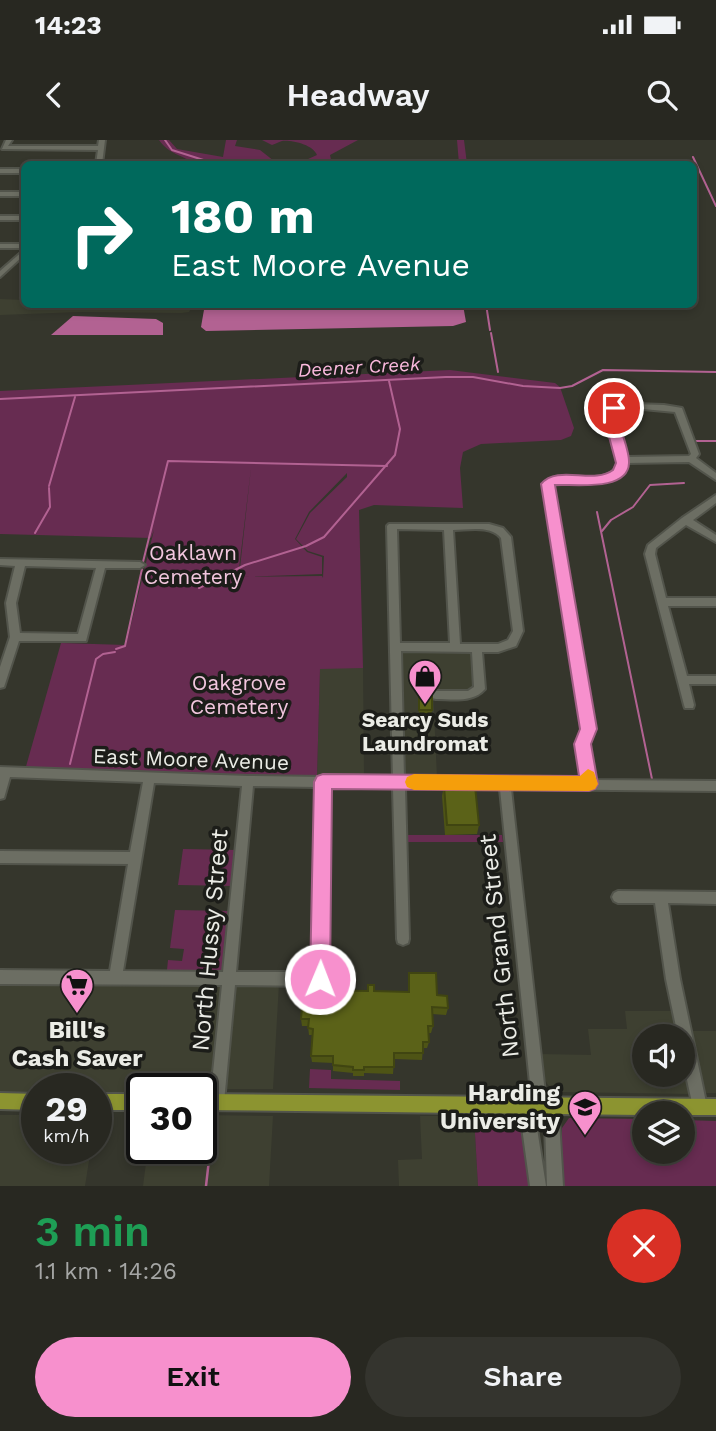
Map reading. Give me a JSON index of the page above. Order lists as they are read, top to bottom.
{
  "streets": {
    "street": ["East Moore Avenue", "North Hussy Street", "North Grand Street"]
  },
  "crossings": [
    ["East Moore Avenue", "North Hussy Street"],
    ["East Moore Avenue", "North Grand Street"]
  ],
  "water": ["Deener Creek"],
  "parks": ["Oaklawn Cemetery", "Oakgrove Cemetery"],
  "places": {
    "shop": ["Searcy Suds Laundromat"],
    "supermarket": ["Bill's Cash Saver"],
    "school or university": ["Harding University"]
  },
  "page": {
    "status": "14:23",
    "header": "Headway",
    "turn": ["180 m", "East Moore Avenue"],
    "speed": "29 km/h",
    "limit": "30",
    "heading": ["3 min", "1.1 km · 14:26"],
    "buttons": ["Exit", "Share"]
  }
}
